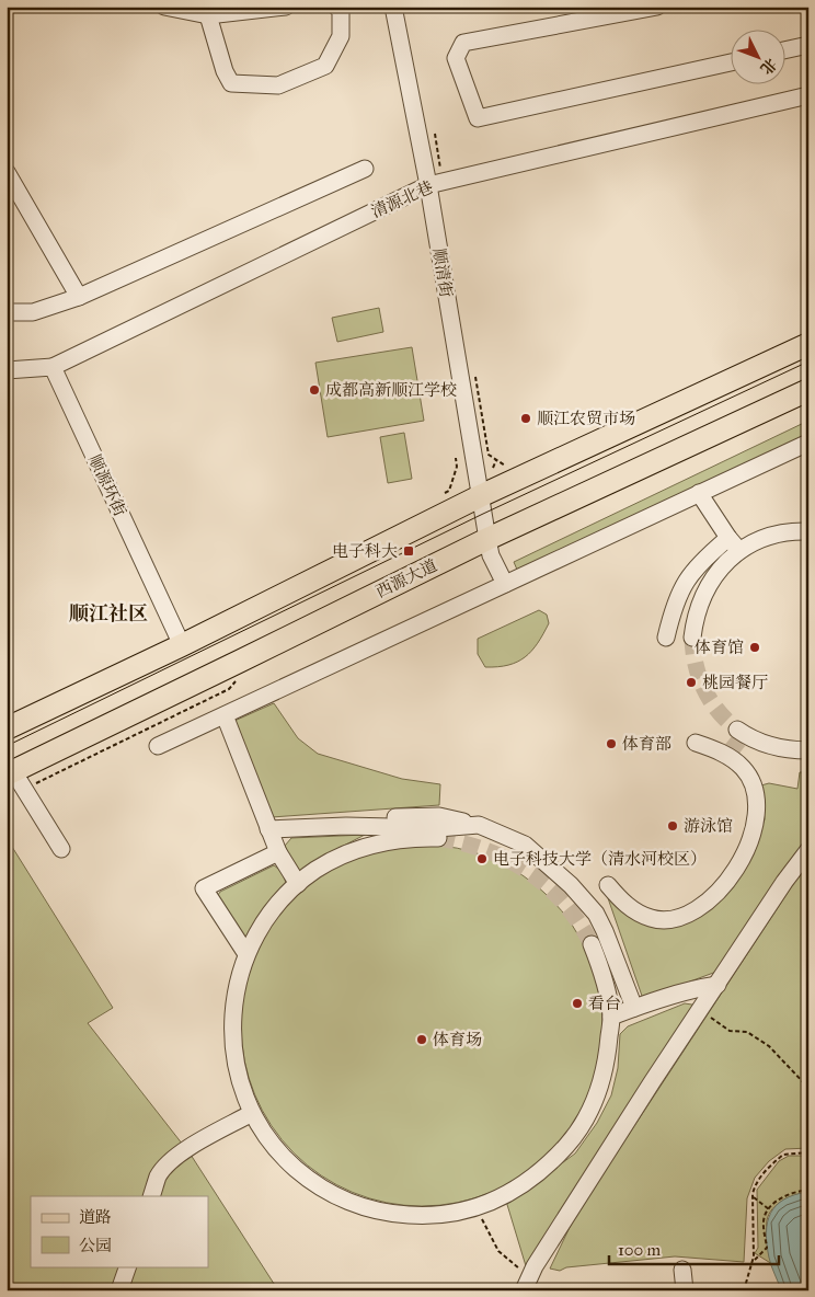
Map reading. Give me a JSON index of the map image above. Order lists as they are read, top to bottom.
{
  "streets": {
    "main road": ["西源大道"],
    "street": ["清源北巷", "顺清街", "顺源环街"]
  },
  "crossings": [
    ["清源北巷", "顺清街"],
    ["清源北巷", "顺源环街"],
    ["顺清街", "西源大道"]
  ],
  "districts": ["顺江社区"],
  "places": {
    "other": [
      "成都高新顺江学校",
      "顺江农贸市场",
      "体育馆",
      "桃园餐厅",
      "体育部",
      "游泳馆",
      "电子科技大学（清水河校区）",
      "看台",
      "体育场"
    ],
    "transit": ["电子科大"]
  },
  "legend": ["道路", "公园"],
  "scale_bar": "100 m",
  "north": "bottom right"
}
